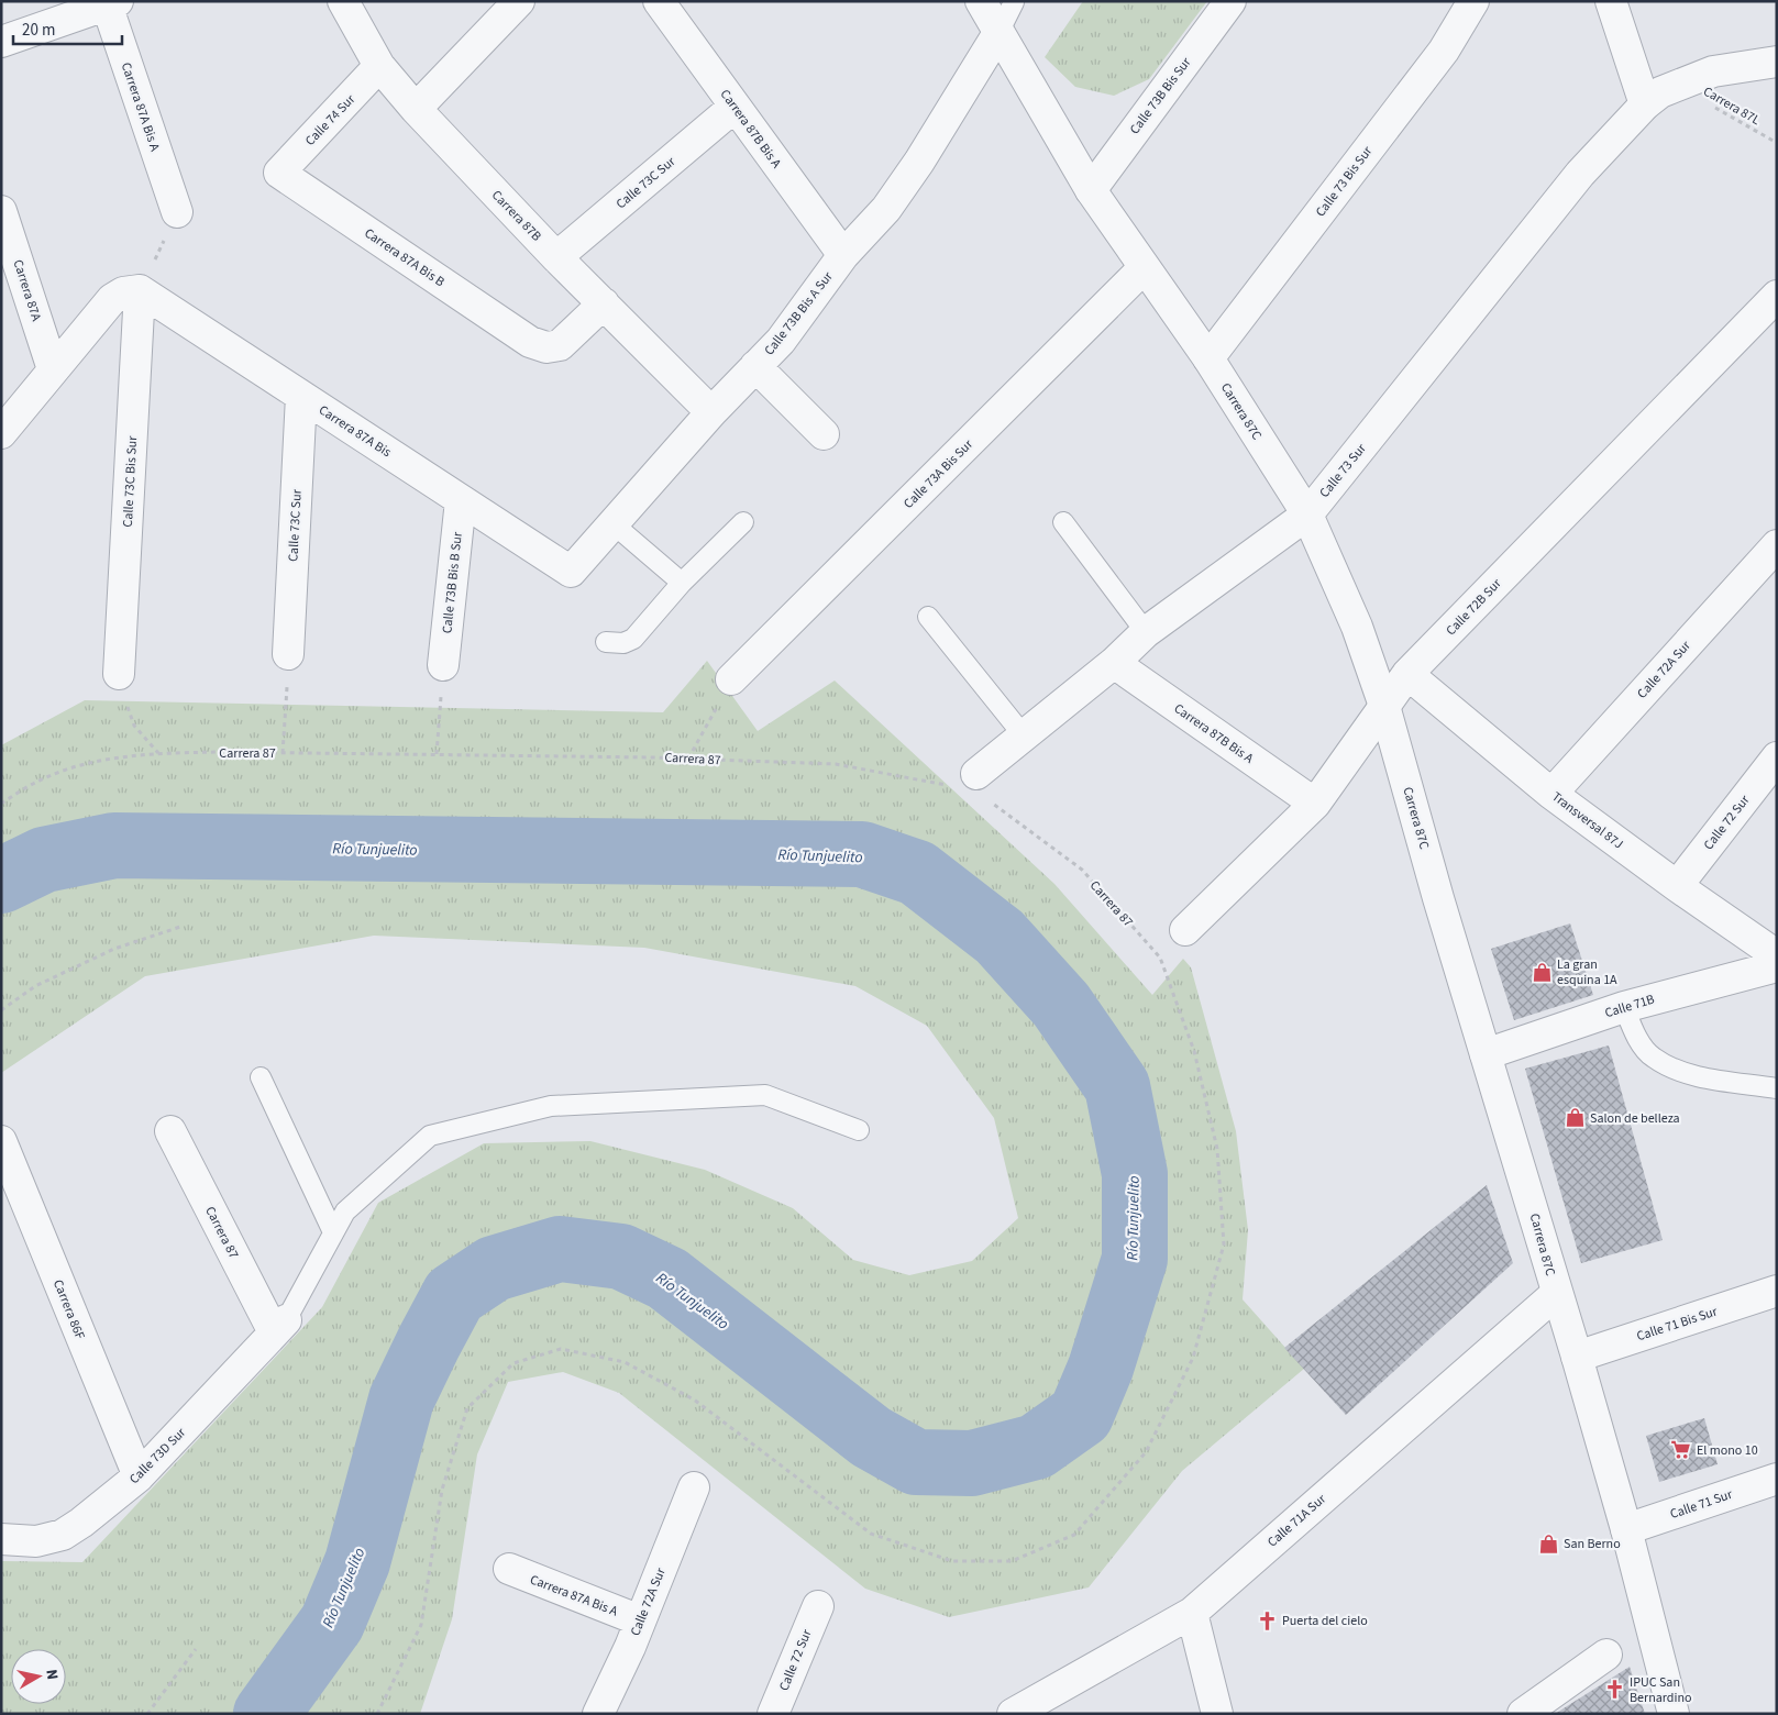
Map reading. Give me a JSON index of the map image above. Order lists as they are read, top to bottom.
{
  "streets": {
    "street": [
      "Calle 73B Bis Sur",
      "Carrera 87A Bis A",
      "Calle 74 Sur",
      "Carrera 87B Bis A",
      "Calle 73 Bis Sur",
      "Calle 73C Sur",
      "Carrera 87B",
      "Carrera 87A Bis B",
      "Carrera 87A",
      "Calle 73B Bis A Sur",
      "Carrera 87C",
      "Carrera 87A Bis",
      "Calle 73 Sur",
      "Calle 73A Bis Sur",
      "Calle 73C Bis Sur",
      "Calle 73B Bis B Sur",
      "Calle 72B Sur",
      "Calle 72A Sur",
      "Carrera 87",
      "Transversal 87J",
      "Calle 72 Sur",
      "Calle 71B",
      "Carrera 86F",
      "Calle 71 Bis Sur",
      "Calle 73D Sur",
      "Calle 71 Sur",
      "Calle 71A Sur"
    ],
    "path": ["Carrera 87L"]
  },
  "crossings": [
    ["Calle 73B Bis Sur", "Carrera 87C"],
    ["Carrera 87L", "Calle 73 Sur"],
    ["Carrera 87A Bis A", "Calle 72A Sur"],
    ["Calle 74 Sur", "Carrera 87B"],
    ["Calle 74 Sur", "Carrera 87A Bis B"],
    ["Carrera 87B Bis A", "Calle 73C Sur"],
    ["Carrera 87B Bis A", "Calle 73B Bis A Sur"],
    ["Carrera 87B Bis A", "Calle 73 Sur"],
    ["Carrera 87B Bis A", "Calle 72B Sur"],
    ["Calle 73 Bis Sur", "Carrera 87C"],
    ["Calle 73C Sur", "Carrera 87B"],
    ["Calle 73C Sur", "Carrera 87A Bis"],
    ["Carrera 87B", "Carrera 87A Bis B"],
    ["Carrera 87B", "Calle 73B Bis A Sur"],
    ["Calle 73B Bis A Sur", "Carrera 87C"],
    ["Calle 73B Bis A Sur", "Carrera 87A Bis"],
    ["Carrera 87C", "Calle 73 Sur"],
    ["Carrera 87C", "Calle 73A Bis Sur"],
    ["Carrera 87C", "Calle 72B Sur"],
    ["Carrera 87C", "Calle 71B"],
    ["Carrera 87C", "Calle 71 Bis Sur"],
    ["Carrera 87C", "Calle 71 Sur"],
    ["Carrera 87C", "Calle 71A Sur"],
    ["Carrera 87A Bis", "Calle 73C Bis Sur"],
    ["Carrera 87A Bis", "Calle 73B Bis B Sur"],
    ["Calle 73 Sur", "Carrera 87"],
    ["Calle 72B Sur", "Transversal 87J"],
    ["Calle 72A Sur", "Transversal 87J"],
    ["Carrera 87", "Calle 73D Sur"],
    ["Transversal 87J", "Calle 72 Sur"],
    ["Carrera 86F", "Calle 73D Sur"]
  ],
  "water": ["Río Tunjuelito"],
  "places": {
    "shop": ["La gran esquina 1A", "Salon de belleza", "San Berno"],
    "supermarket": ["El mono 10"],
    "church": ["Puerta del cielo", "IPUC San Bernardino"]
  },
  "scale_bar": "20 m",
  "north": "right"
}
